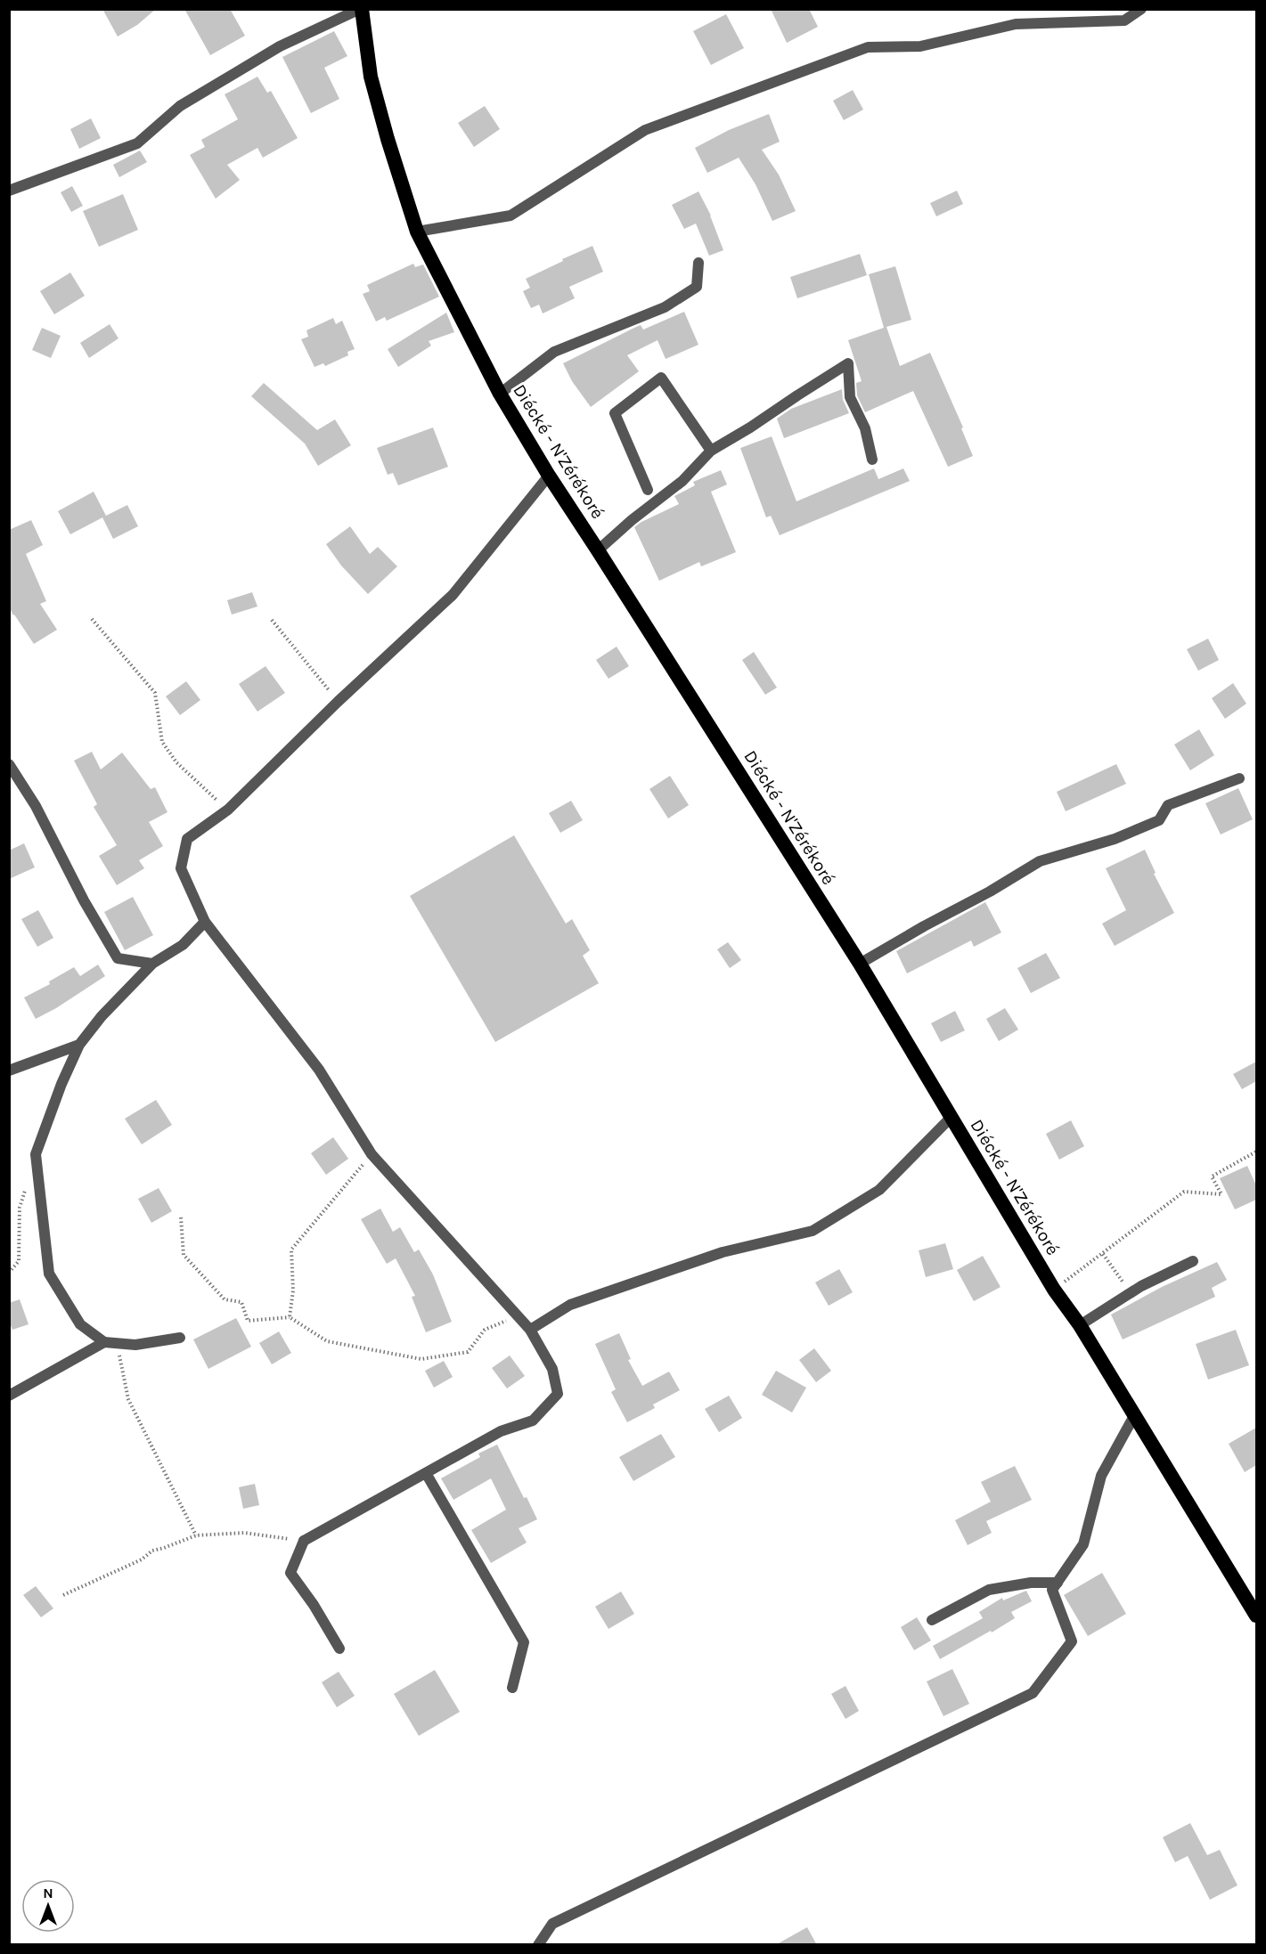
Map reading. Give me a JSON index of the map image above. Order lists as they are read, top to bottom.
{
  "streets": {
    "highway": ["Diécké - N'Zérékoré"]
  },
  "north": "top"
}
